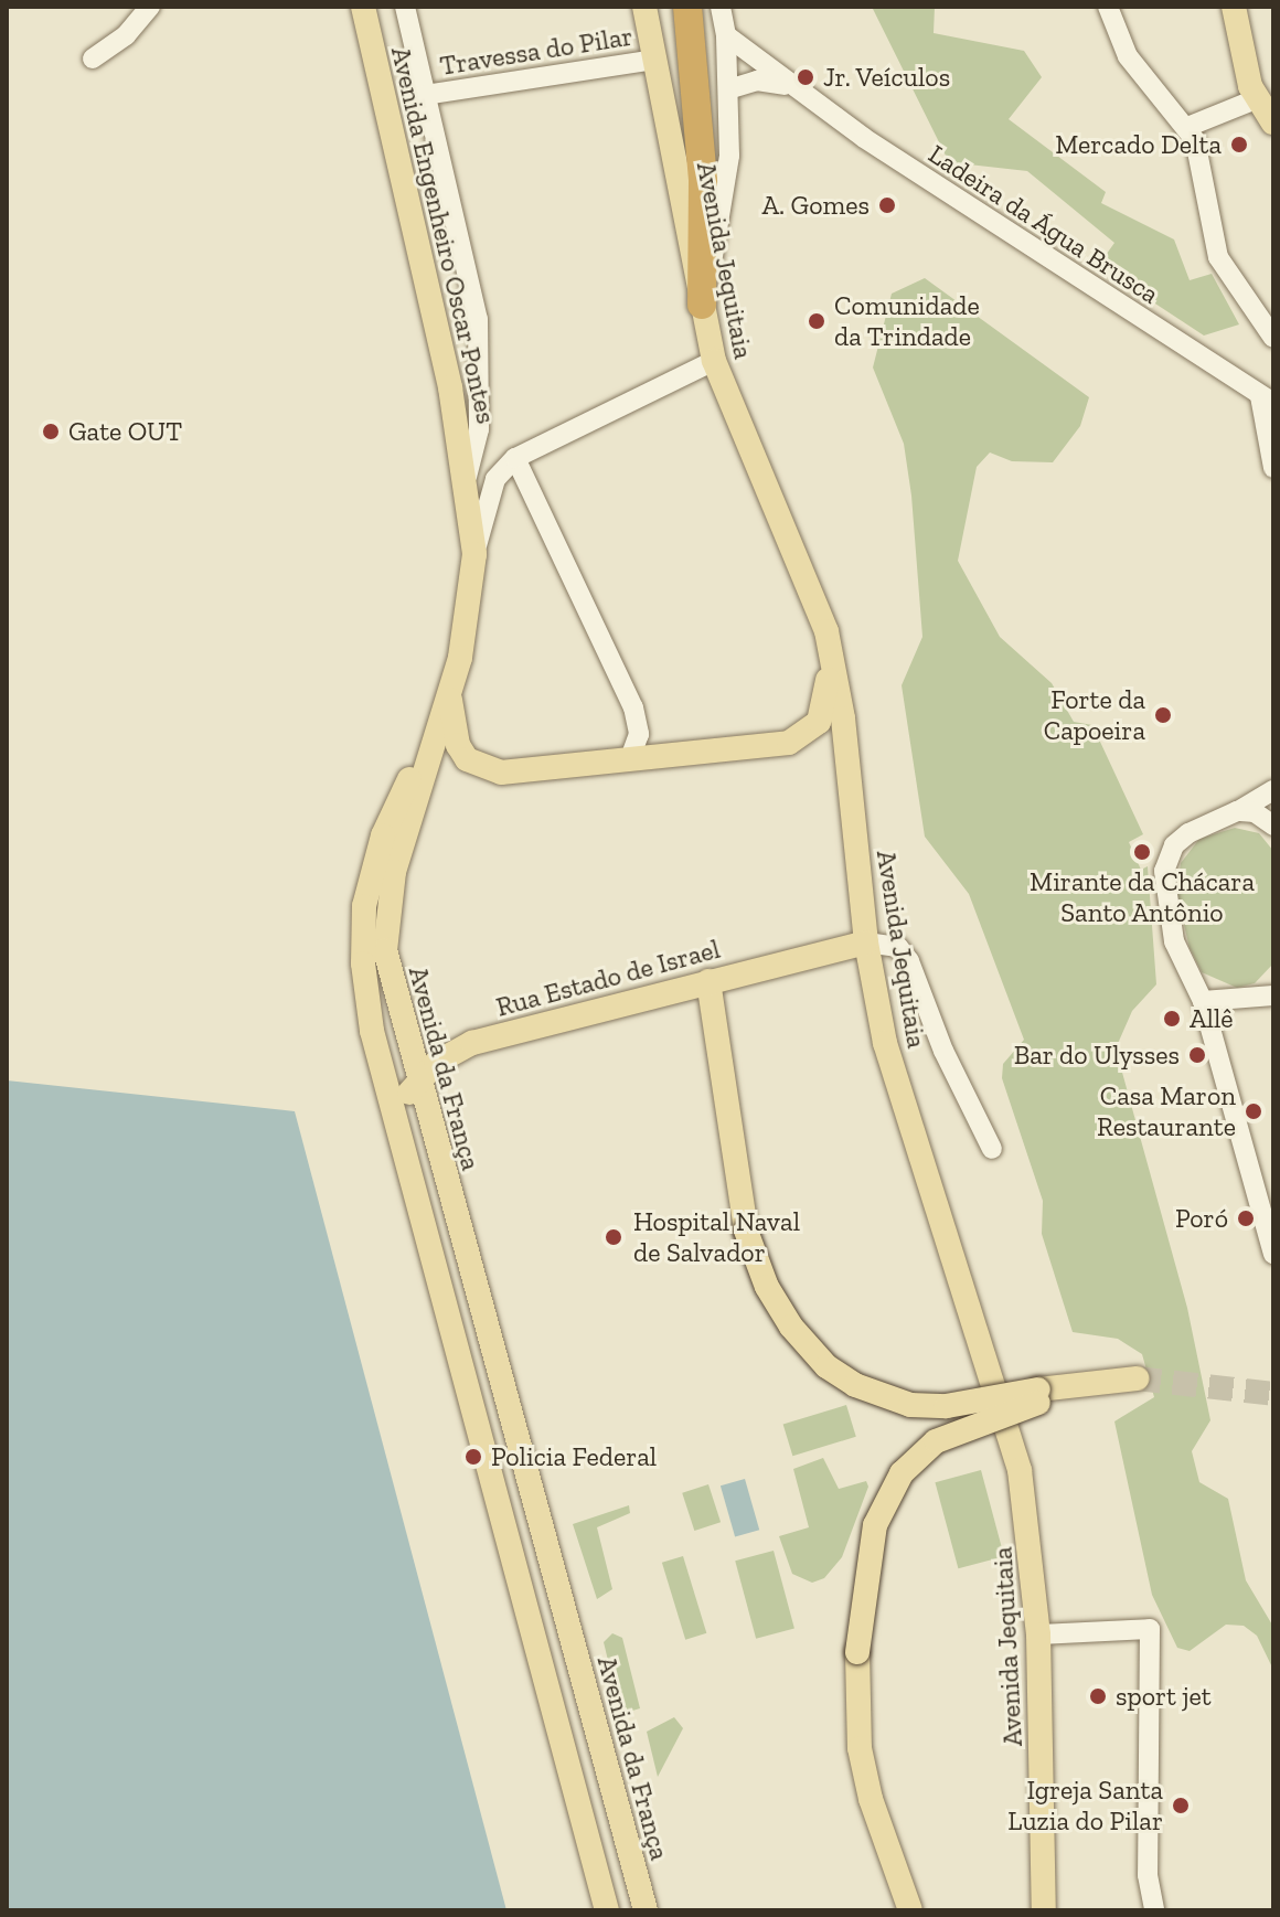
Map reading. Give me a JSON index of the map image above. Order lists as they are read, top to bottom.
{
  "streets": {
    "main road": [
      "Avenida Engenheiro Oscar Pontes",
      "Avenida Jequitaia",
      "Rua Estado de Israel",
      "Avenida da França"
    ],
    "street": ["Travessa do Pilar", "Ladeira da Água Brusca"]
  },
  "crossings": [
    ["Travessa do Pilar", "Avenida Engenheiro Oscar Pontes"],
    ["Travessa do Pilar", "Avenida Jequitaia"],
    ["Avenida Engenheiro Oscar Pontes", "Avenida da França"],
    ["Avenida Jequitaia", "Rua Estado de Israel"],
    ["Rua Estado de Israel", "Avenida da França"]
  ],
  "places": [
    "Jr. Veículos",
    "Mercado Delta",
    "A. Gomes",
    "Comunidade da Trindade",
    "Gate OUT",
    "Forte da Capoeira",
    "Mirante da Chácara Santo Antônio",
    "Allê",
    "Bar do Ulysses",
    "Casa Maron Restaurante",
    "Poró",
    "Hospital Naval de Salvador",
    "Policia Federal",
    "sport jet",
    "Igreja Santa Luzia do Pilar"
  ]
}
